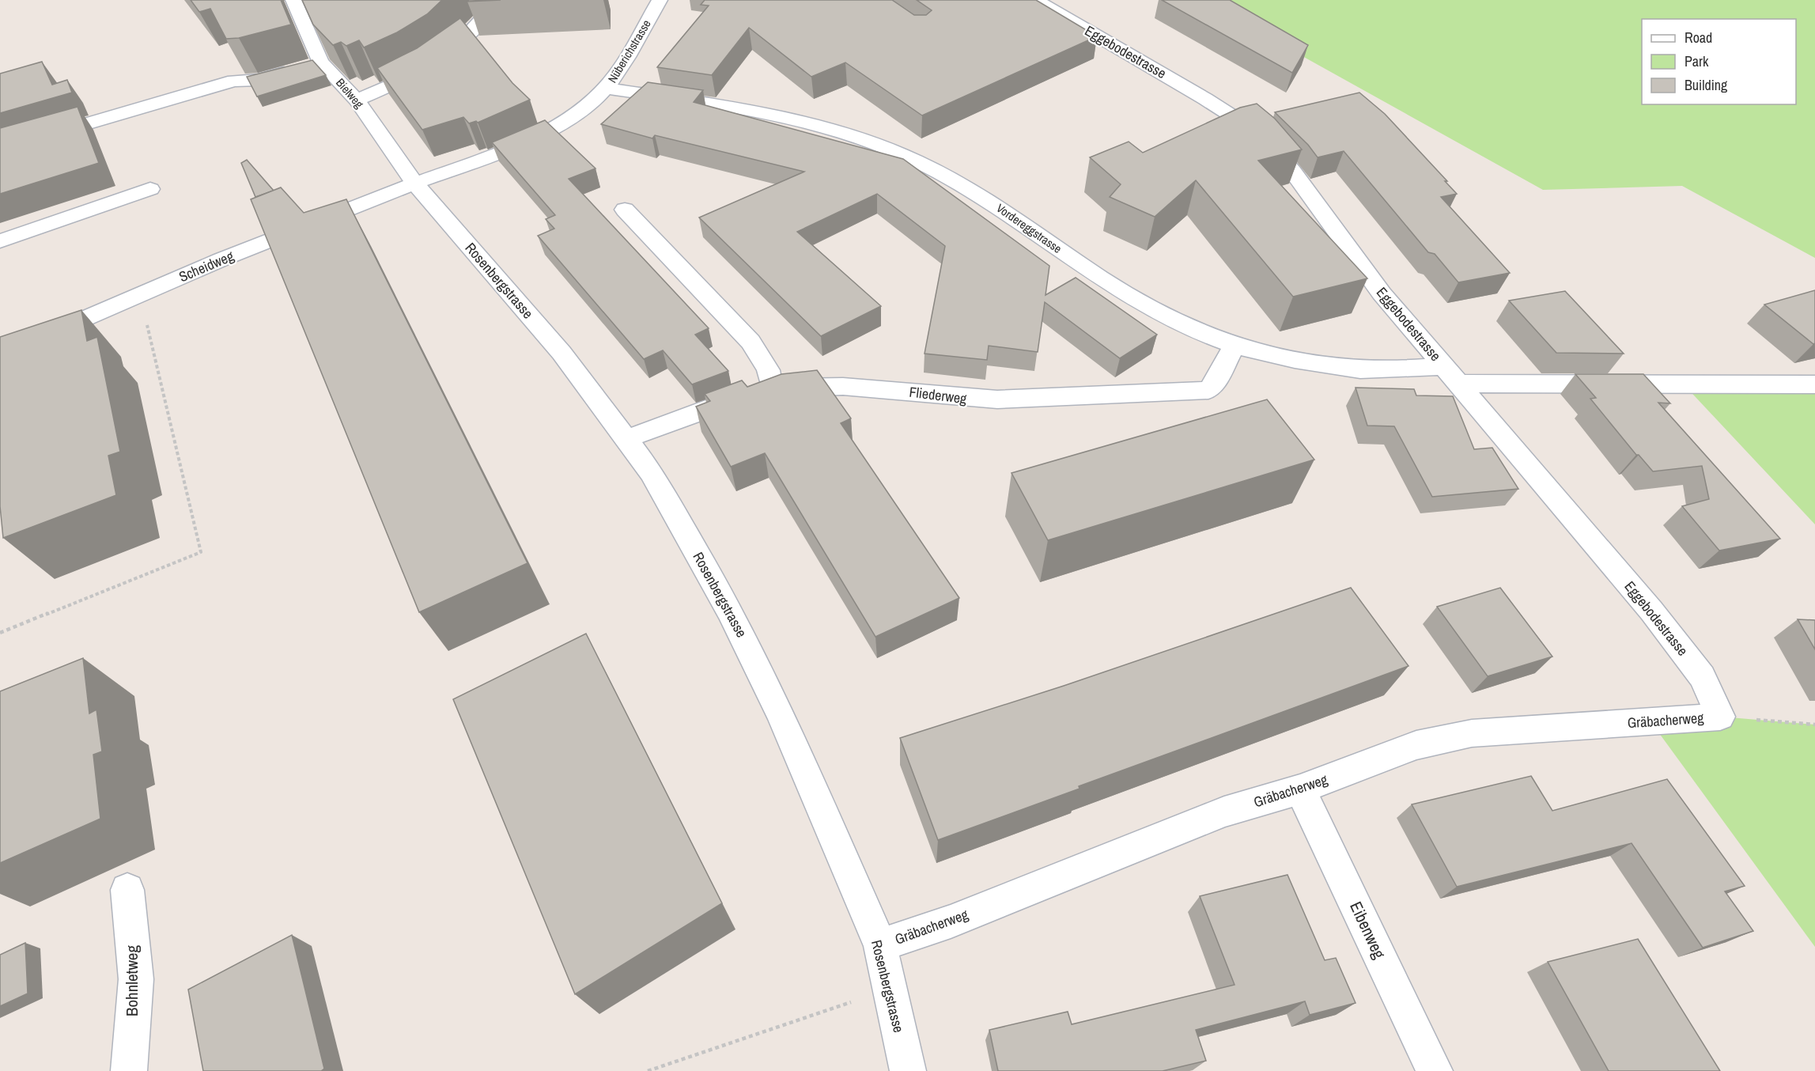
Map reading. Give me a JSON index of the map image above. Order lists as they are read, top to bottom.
{
  "streets": {
    "street": [
      "Nüberichstrasse",
      "Eggebodestrasse",
      "Bielweg",
      "Vordereggstrasse",
      "Scheidweg",
      "Rosenbergstrasse",
      "Fliederweg",
      "Gräbacherweg",
      "Eibenweg",
      "Bohnletweg"
    ]
  },
  "crossings": [
    ["Nüberichstrasse", "Bielweg"],
    ["Nüberichstrasse", "Vordereggstrasse"],
    ["Nüberichstrasse", "Scheidweg"],
    ["Nüberichstrasse", "Rosenbergstrasse"],
    ["Eggebodestrasse", "Vordereggstrasse"],
    ["Eggebodestrasse", "Gräbacherweg"],
    ["Bielweg", "Scheidweg"],
    ["Bielweg", "Rosenbergstrasse"],
    ["Vordereggstrasse", "Fliederweg"],
    ["Scheidweg", "Rosenbergstrasse"],
    ["Rosenbergstrasse", "Fliederweg"],
    ["Rosenbergstrasse", "Gräbacherweg"],
    ["Gräbacherweg", "Eibenweg"]
  ],
  "legend": ["Road", "Park", "Building"]
}
